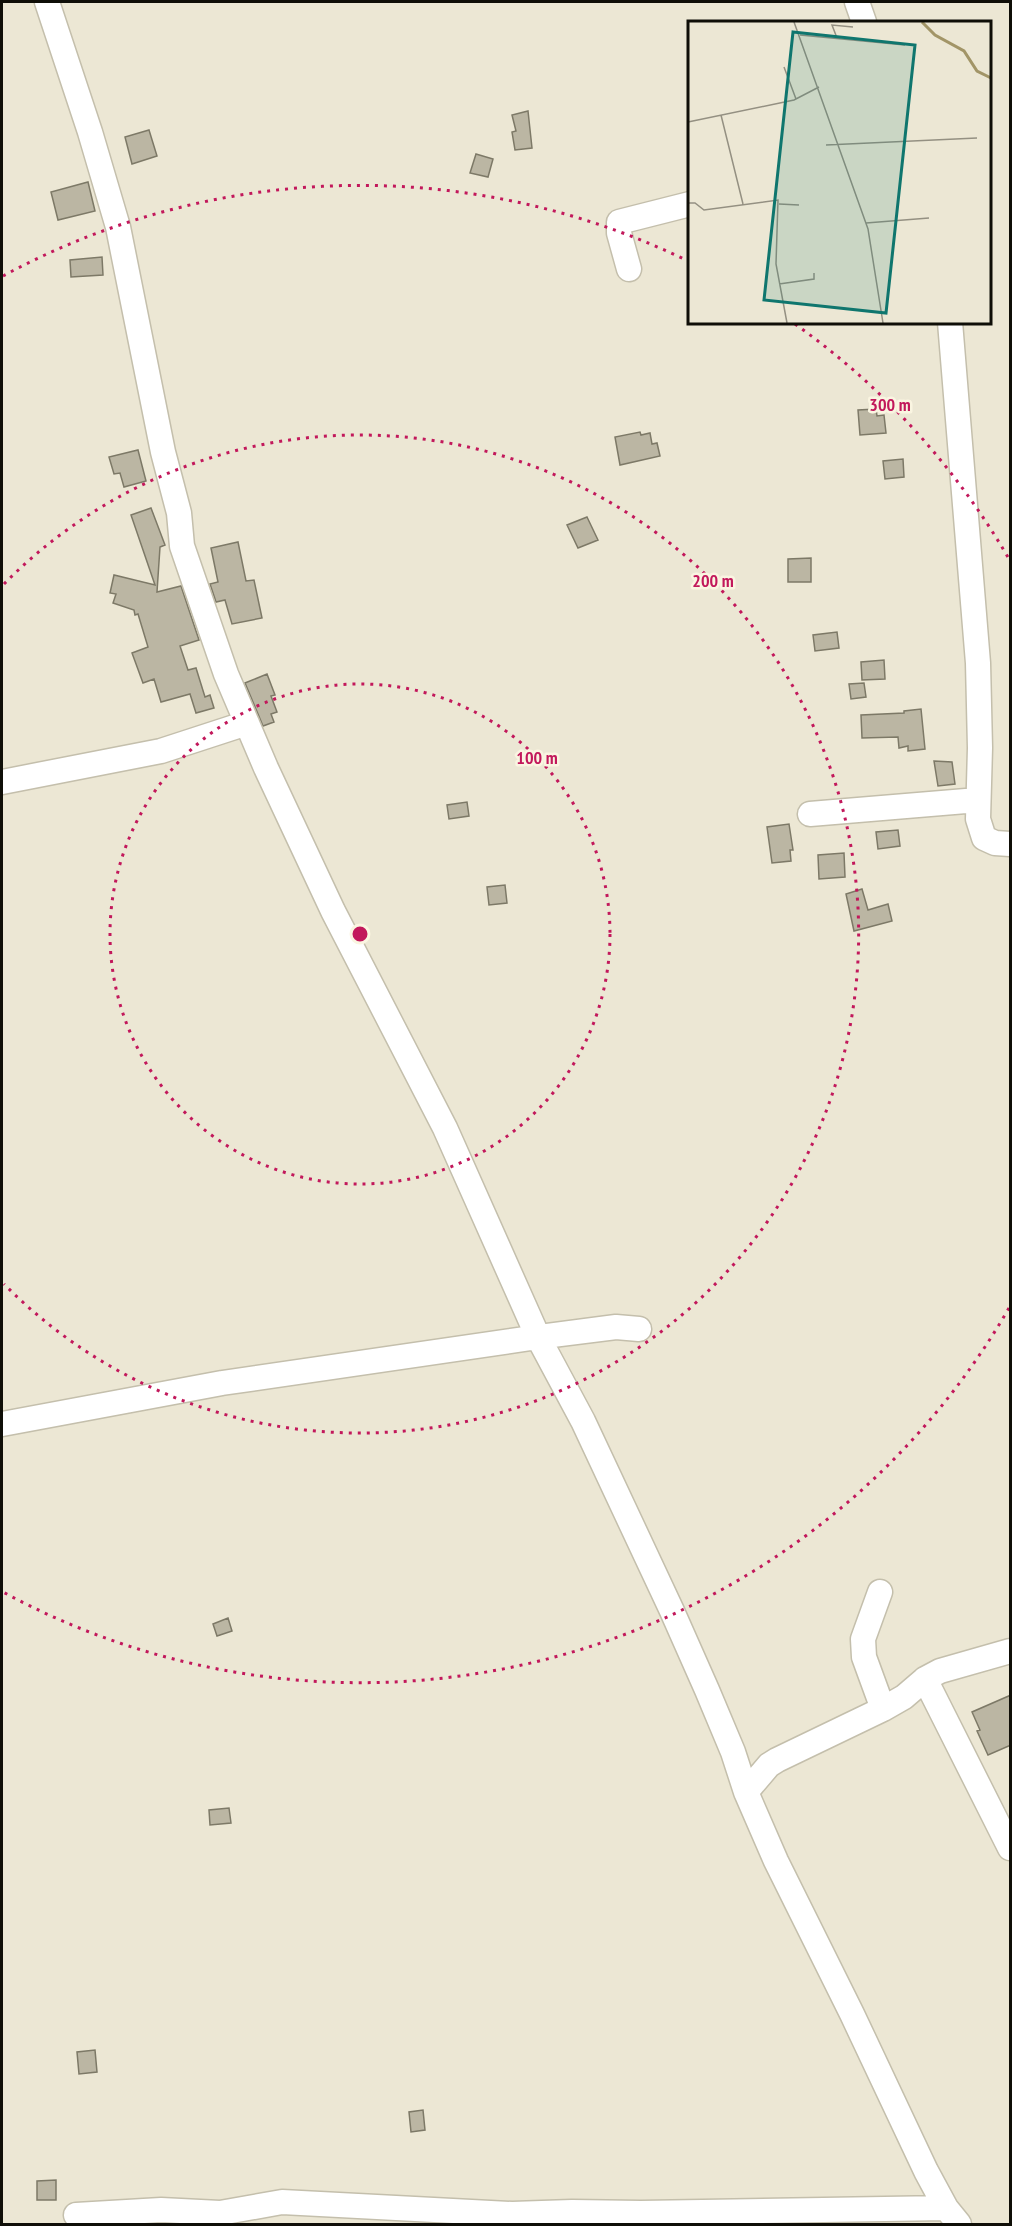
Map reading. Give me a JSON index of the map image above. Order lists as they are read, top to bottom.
{
  "rings": ["300 m", "200 m", "100 m"]
}
